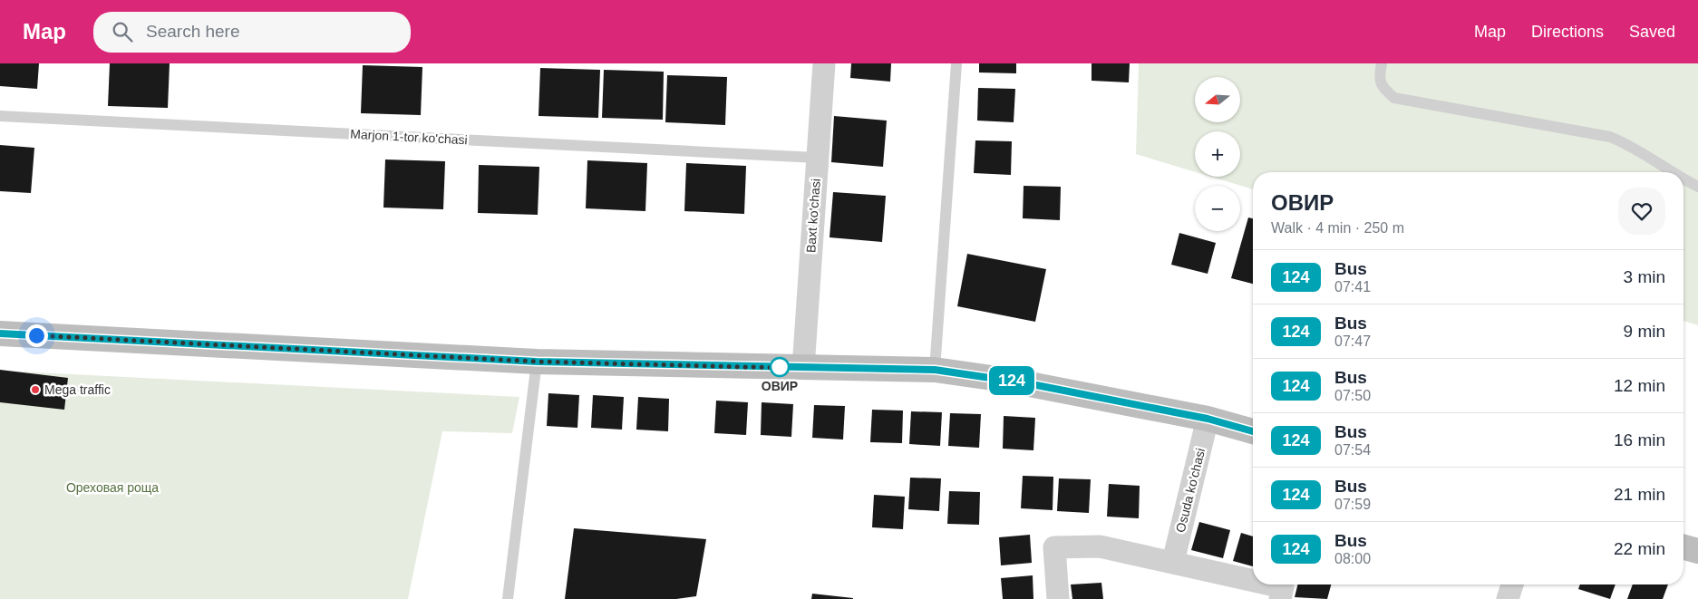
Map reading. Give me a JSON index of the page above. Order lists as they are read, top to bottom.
{
  "streets": {
    "street": ["Baxt ko'chasi", "Osuda ko'chasi"],
    "lane": ["Marjon 1-tor ko'chasi"]
  },
  "crossings": [
    ["Marjon 1-tor ko'chasi", "Baxt ko'chasi"]
  ],
  "parks": ["Ореховая роща"],
  "places": ["ОВИР", "Mega traffic"],
  "lines": ["bus line 124"],
  "north": "left",
  "page": {
    "header": "Map",
    "search": "Search here",
    "nav": ["Map", "Directions", "Saved"],
    "on_map": "124",
    "map_buttons": ["+", "−"],
    "heading": ["ОВИР", "Walk · 4 min · 250 m"],
    "list": [
      {
        "mark": "124",
        "name": "Bus",
        "note": "07:41",
        "value": "3 min"
      },
      {
        "mark": "124",
        "name": "Bus",
        "note": "07:47",
        "value": "9 min"
      },
      {
        "mark": "124",
        "name": "Bus",
        "note": "07:50",
        "value": "12 min"
      },
      {
        "mark": "124",
        "name": "Bus",
        "note": "07:54",
        "value": "16 min"
      },
      {
        "mark": "124",
        "name": "Bus",
        "note": "07:59",
        "value": "21 min"
      },
      {
        "mark": "124",
        "name": "Bus",
        "note": "08:00",
        "value": "22 min"
      }
    ]
  }
}
